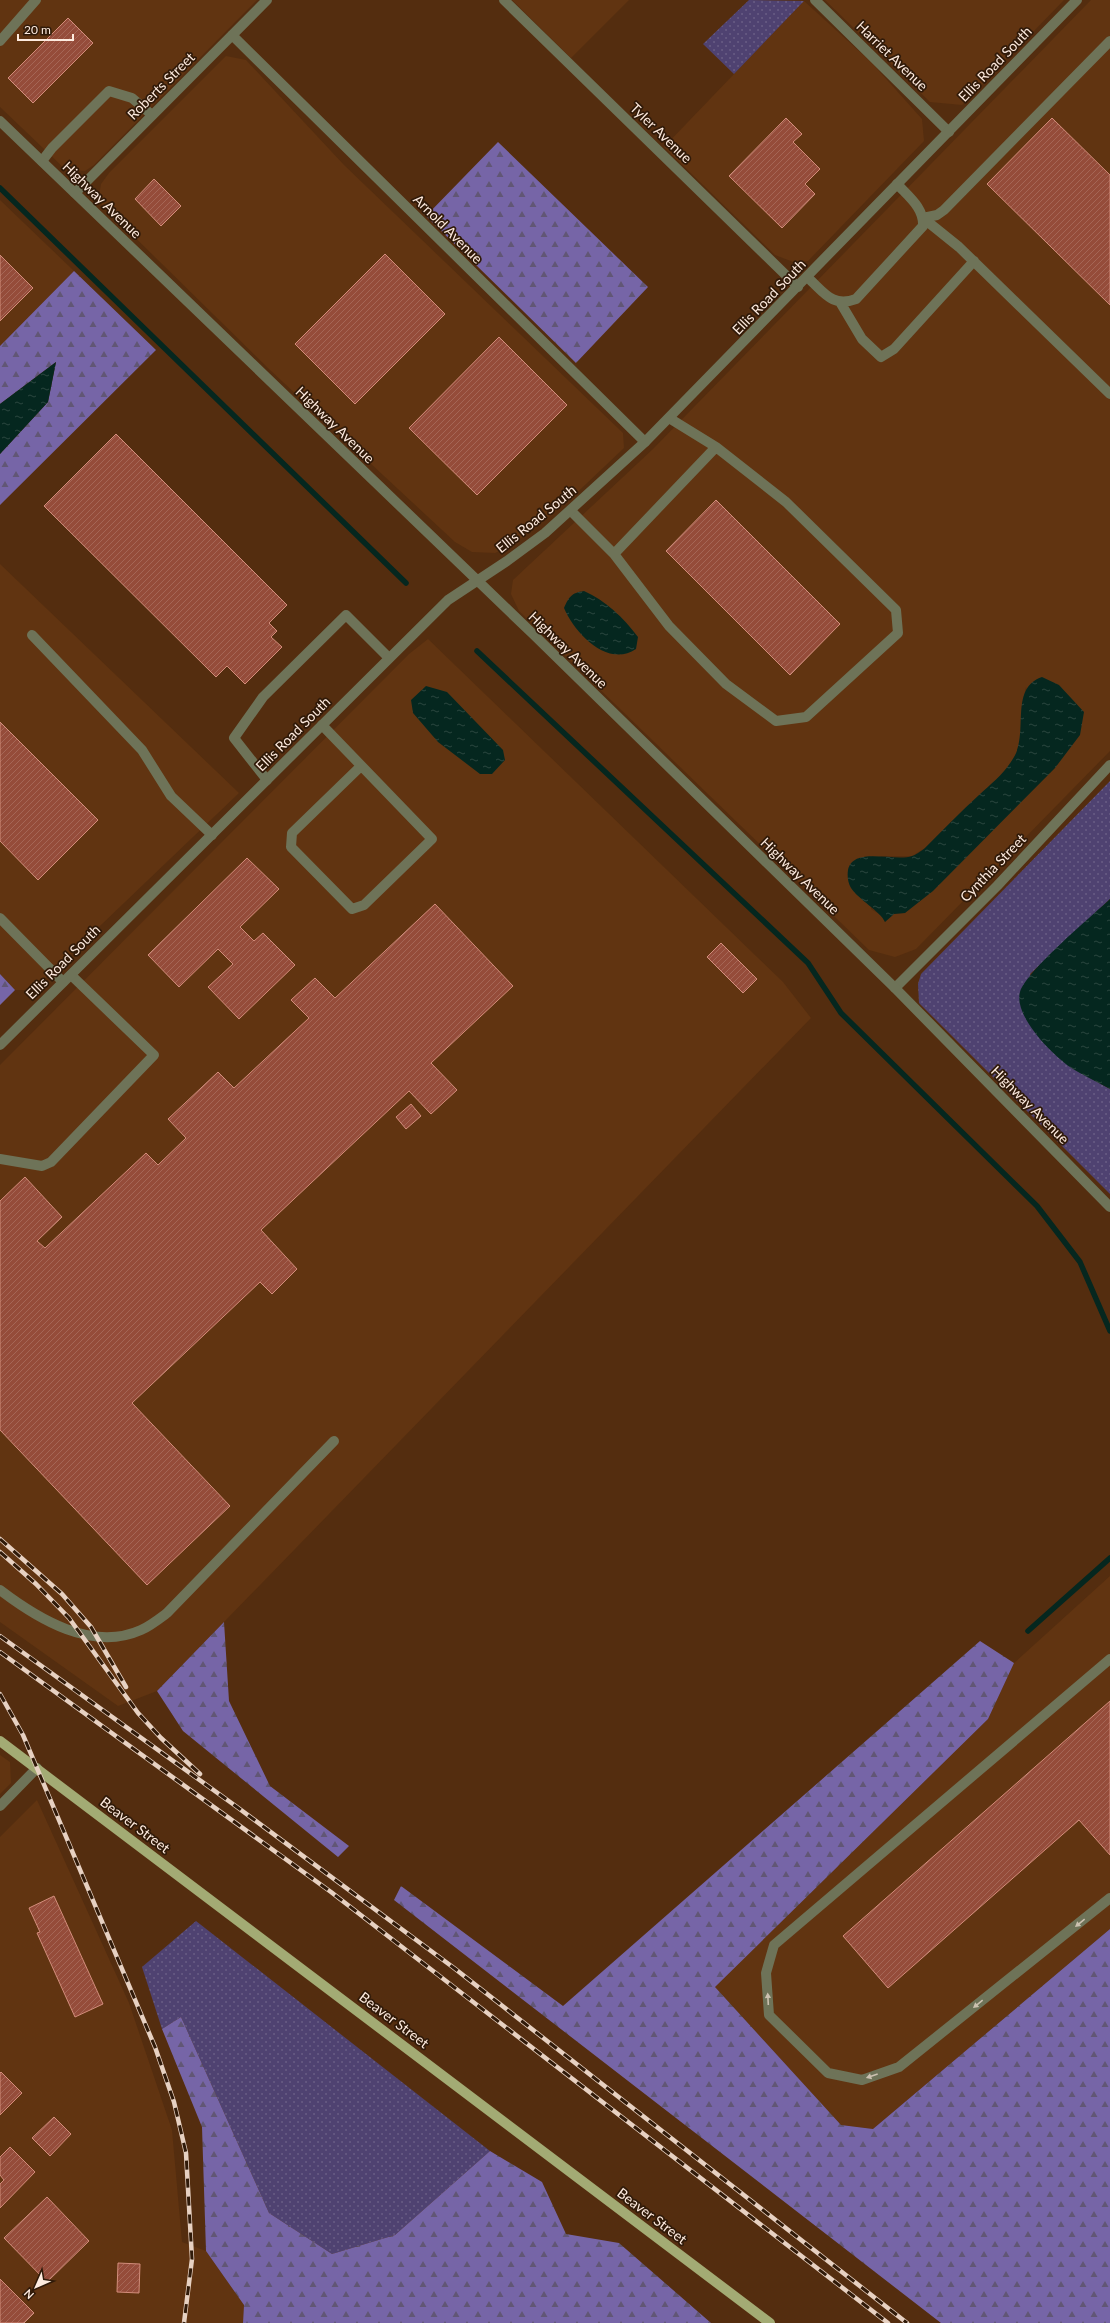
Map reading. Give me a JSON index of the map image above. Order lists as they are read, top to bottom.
{
  "streets": {
    "main road": ["Beaver Street"],
    "street": [
      "Harriet Avenue",
      "Ellis Road South",
      "Roberts Street",
      "Tyler Avenue",
      "Highway Avenue",
      "Arnold Avenue",
      "Cynthia Street"
    ]
  },
  "crossings": [
    ["Harriet Avenue", "Ellis Road South"],
    ["Ellis Road South", "Tyler Avenue"],
    ["Ellis Road South", "Highway Avenue"],
    ["Ellis Road South", "Arnold Avenue"],
    ["Roberts Street", "Highway Avenue"],
    ["Roberts Street", "Arnold Avenue"],
    ["Highway Avenue", "Cynthia Street"]
  ],
  "scale_bar": "20 m",
  "north": "bottom left"
}
